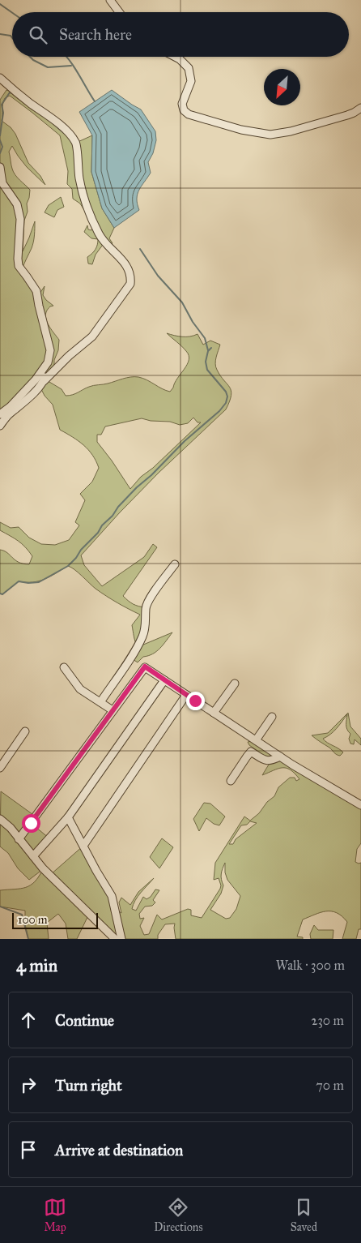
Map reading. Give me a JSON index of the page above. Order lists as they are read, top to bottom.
{
  "scale_bar": "100 m",
  "north": "bottom left",
  "page": {
    "search": "Search here",
    "scale": "100 m",
    "heading": ["4 min", "Walk · 300 m"],
    "list": [
      ["Continue", "230 m"],
      ["Turn right", "70 m"],
      "Arrive at destination"
    ],
    "nav": ["Map", "Directions", "Saved"]
  }
}
